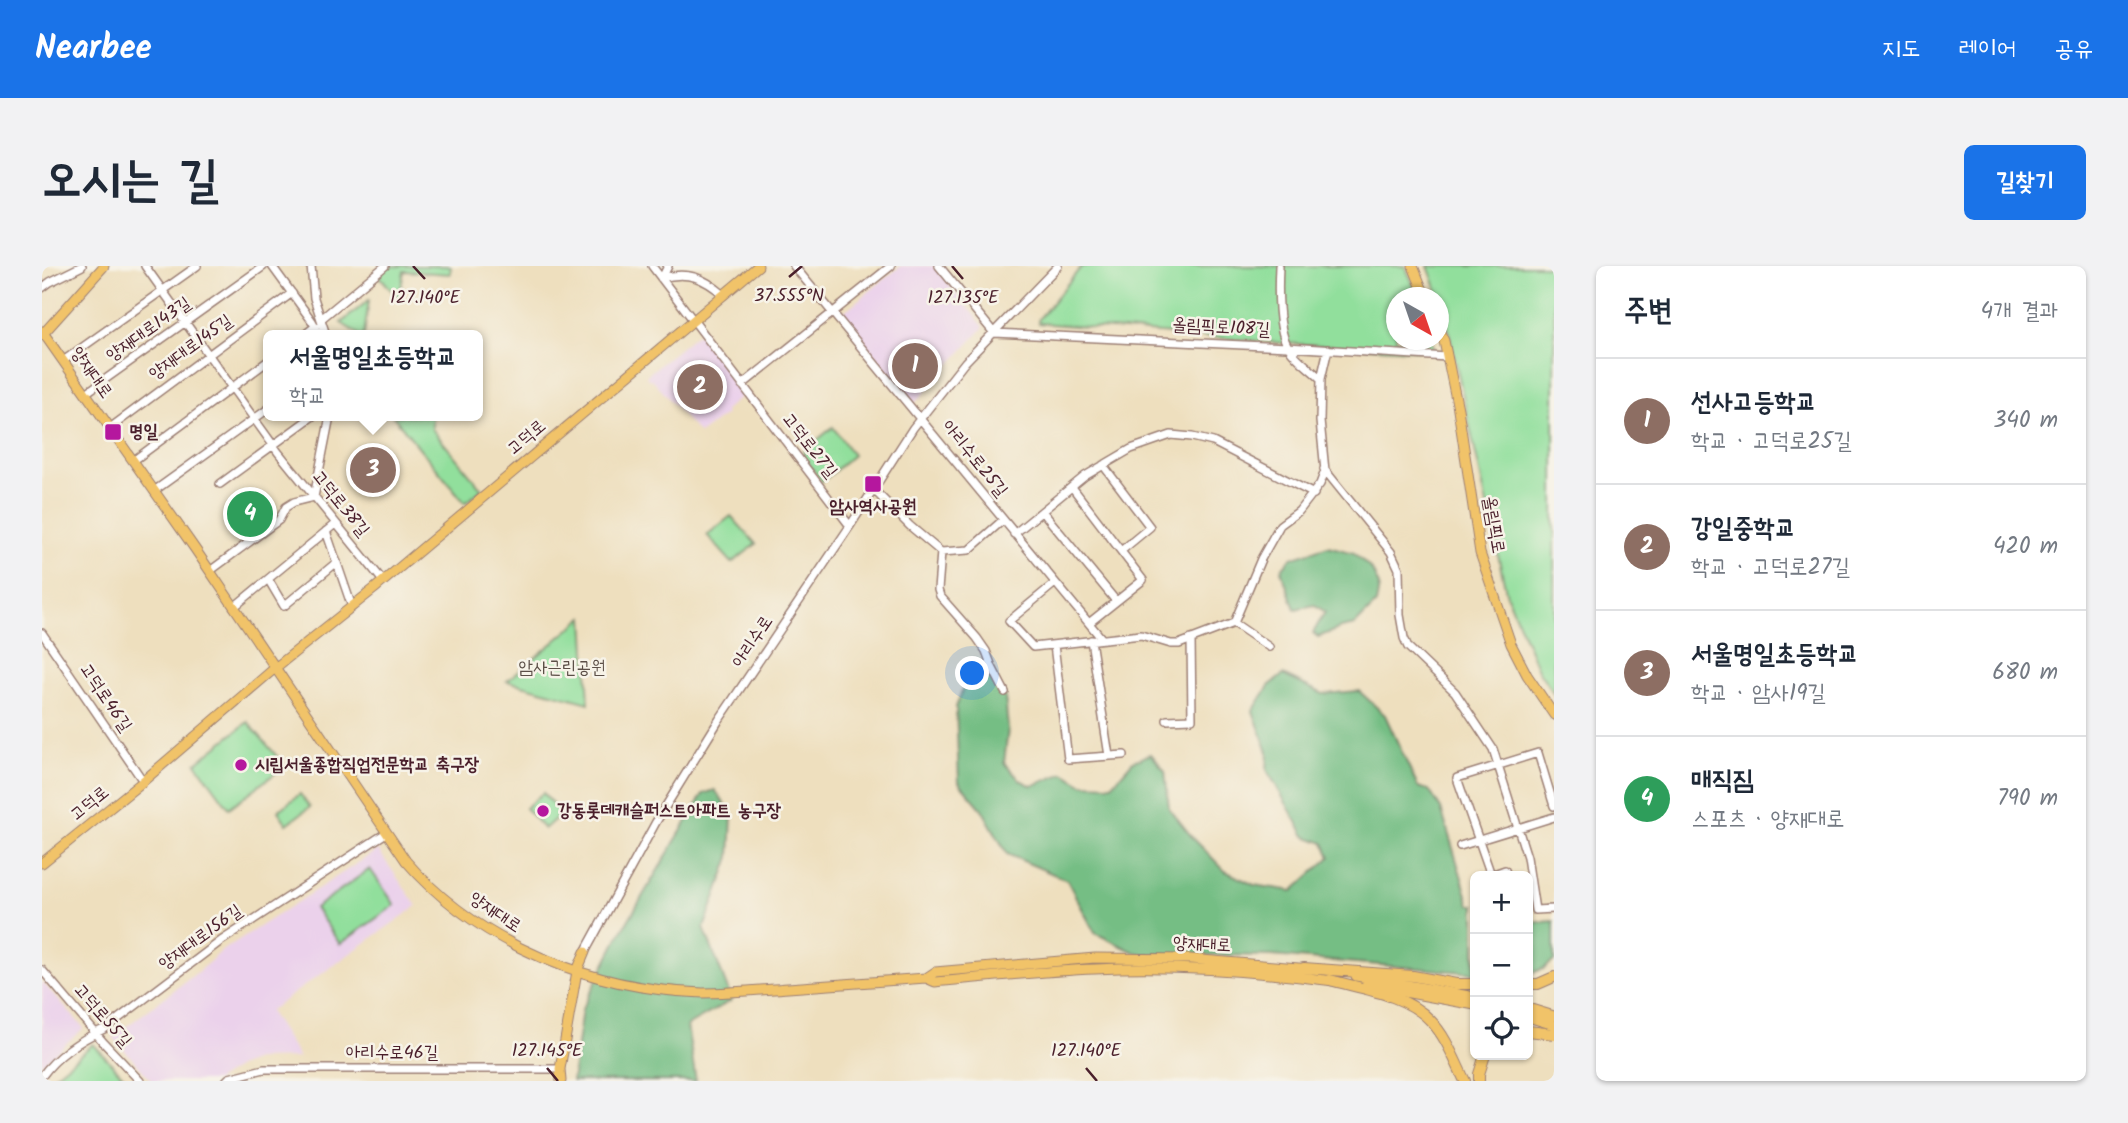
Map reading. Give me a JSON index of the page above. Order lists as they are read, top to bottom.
{
  "streets": {
    "main road": [
      "양재대로",
      "고덕로",
      "올림픽로",
      "아리수로"
    ],
    "street": [
      "올림픽로108길",
      "양재대로143길",
      "양재대로145길",
      "고덕로27길",
      "아리수로25길",
      "고덕로38길",
      "고덕로46길",
      "양재대로156길",
      "고덕로55길",
      "아리수로46길"
    ]
  },
  "crossings": [
    ["올림픽로108길", "올림픽로"],
    ["올림픽로108길", "아리수로"],
    ["양재대로143길", "양재대로"],
    ["양재대로143길", "고덕로38길"],
    ["양재대로145길", "양재대로"],
    ["양재대로145길", "고덕로38길"],
    ["양재대로", "고덕로"],
    ["양재대로", "아리수로"],
    ["양재대로", "양재대로156길"],
    ["고덕로", "고덕로27길"],
    ["고덕로", "고덕로38길"],
    ["고덕로", "고덕로46길"],
    ["고덕로27길", "아리수로"],
    ["아리수로25길", "아리수로"],
    ["아리수로", "아리수로46길"],
    ["양재대로156길", "고덕로55길"]
  ],
  "parks": ["암사근린공원"],
  "places": {
    "transit": ["명일", "암사역사공원"],
    "other": ["시립서울종합직업전문학교 축구장", "강동롯데캐슬퍼스트아파트 농구장"]
  },
  "north": "bottom right",
  "page": {
    "header": "Nearbee",
    "nav": ["지도", "레이어", "공유"],
    "title": "오시는 길",
    "buttons": "길찾기",
    "heading": ["주변", "4개 결과"],
    "popup": ["서울명일초등학교", "학교"],
    "pins": [
      "1",
      "2",
      "3",
      "4"
    ],
    "list": [
      {
        "mark": "1",
        "name": "선사고등학교",
        "note": "학교 · 고덕로25길",
        "value": "340 m"
      },
      {
        "mark": "2",
        "name": "강일중학교",
        "note": "학교 · 고덕로27길",
        "value": "420 m"
      },
      {
        "mark": "3",
        "name": "서울명일초등학교",
        "note": "학교 · 암사19길",
        "value": "680 m"
      },
      {
        "mark": "4",
        "name": "매직짐",
        "note": "스포츠 · 양재대로",
        "value": "790 m"
      }
    ],
    "map_buttons": ["+", "−"]
  },
  "coordinates": [
    "37.555°N",
    "127.140°E",
    "127.135°E",
    "127.145°E"
  ]
}
